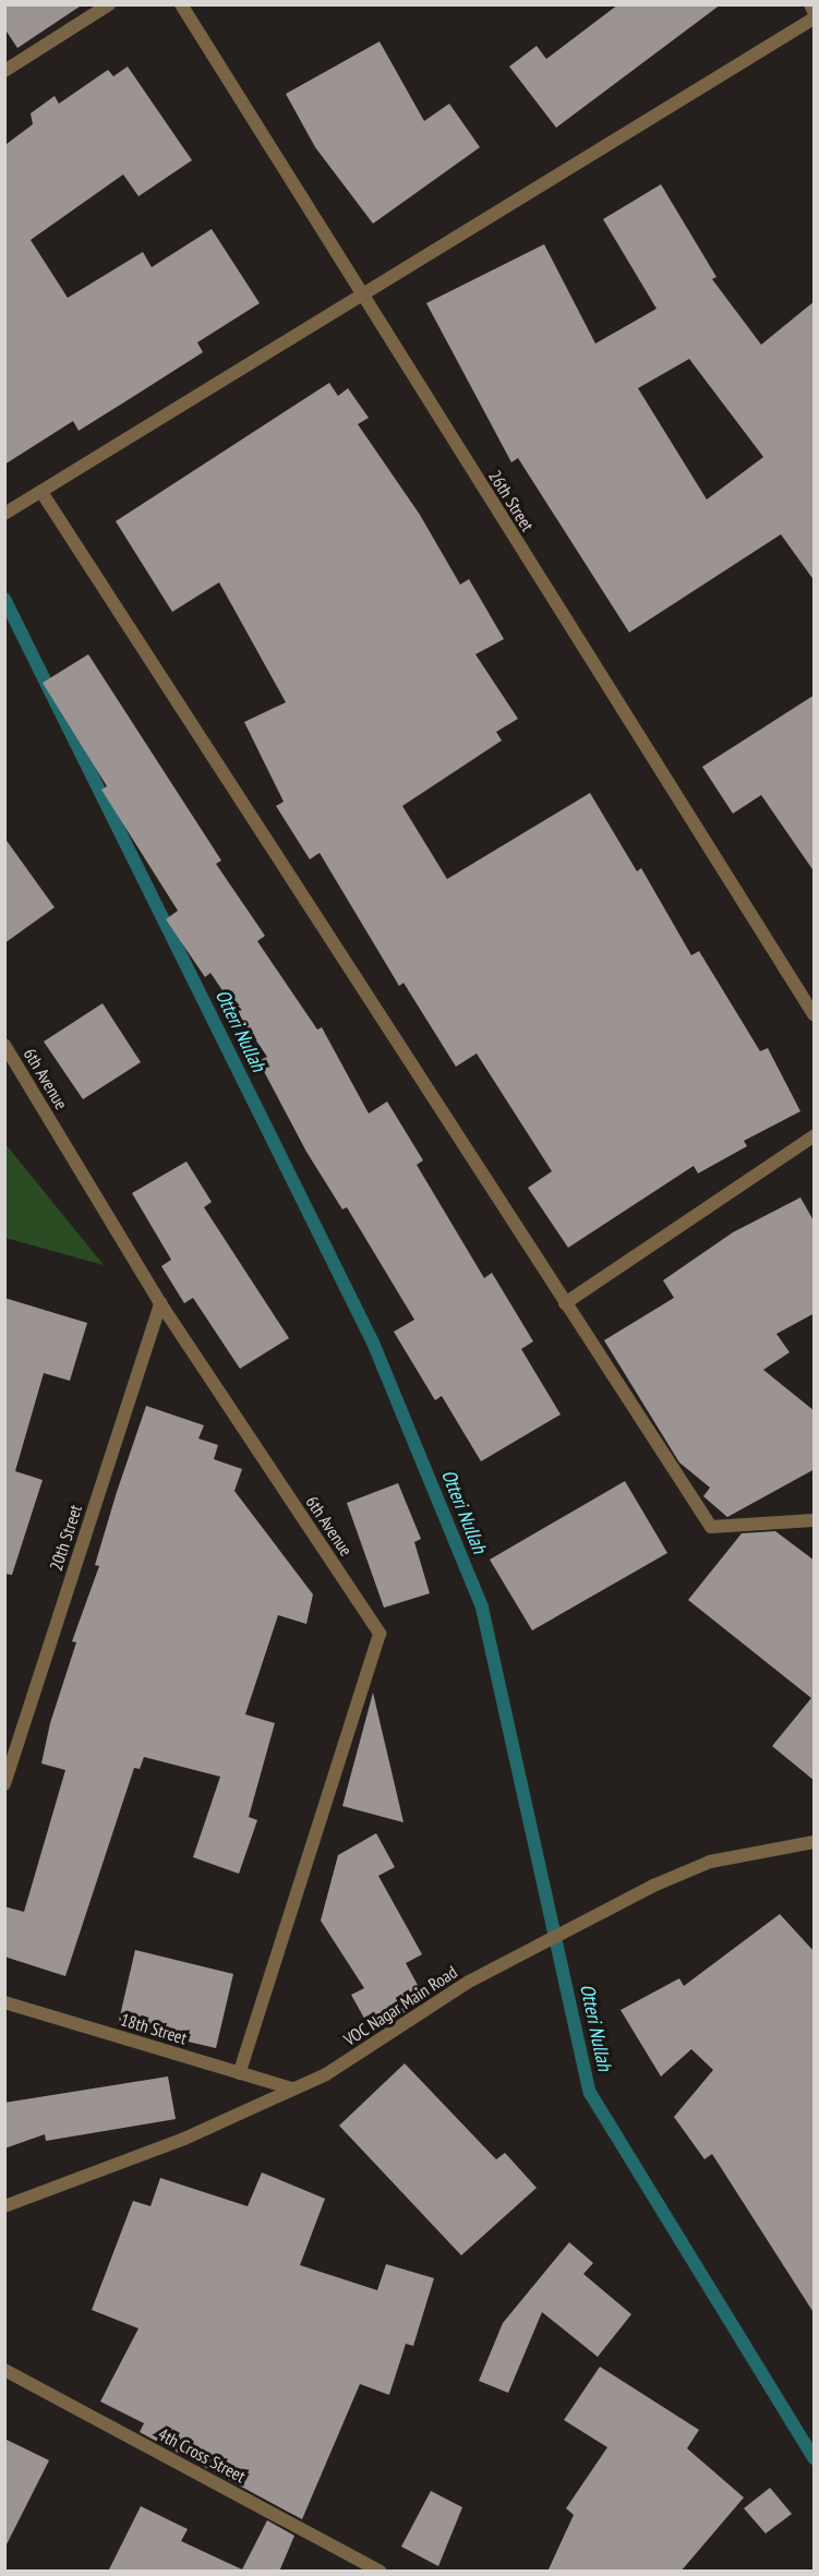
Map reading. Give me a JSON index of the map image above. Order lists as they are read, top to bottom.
{
  "streets": {
    "street": [
      "26th Street",
      "6th Avenue",
      "20th Street",
      "VOC Nagar Main Road",
      "18th Street",
      "4th Cross Street"
    ]
  },
  "crossings": [
    ["6th Avenue", "20th Street"],
    ["6th Avenue", "18th Street"],
    ["VOC Nagar Main Road", "18th Street"]
  ],
  "water": ["Otteri Nullah"]
}
